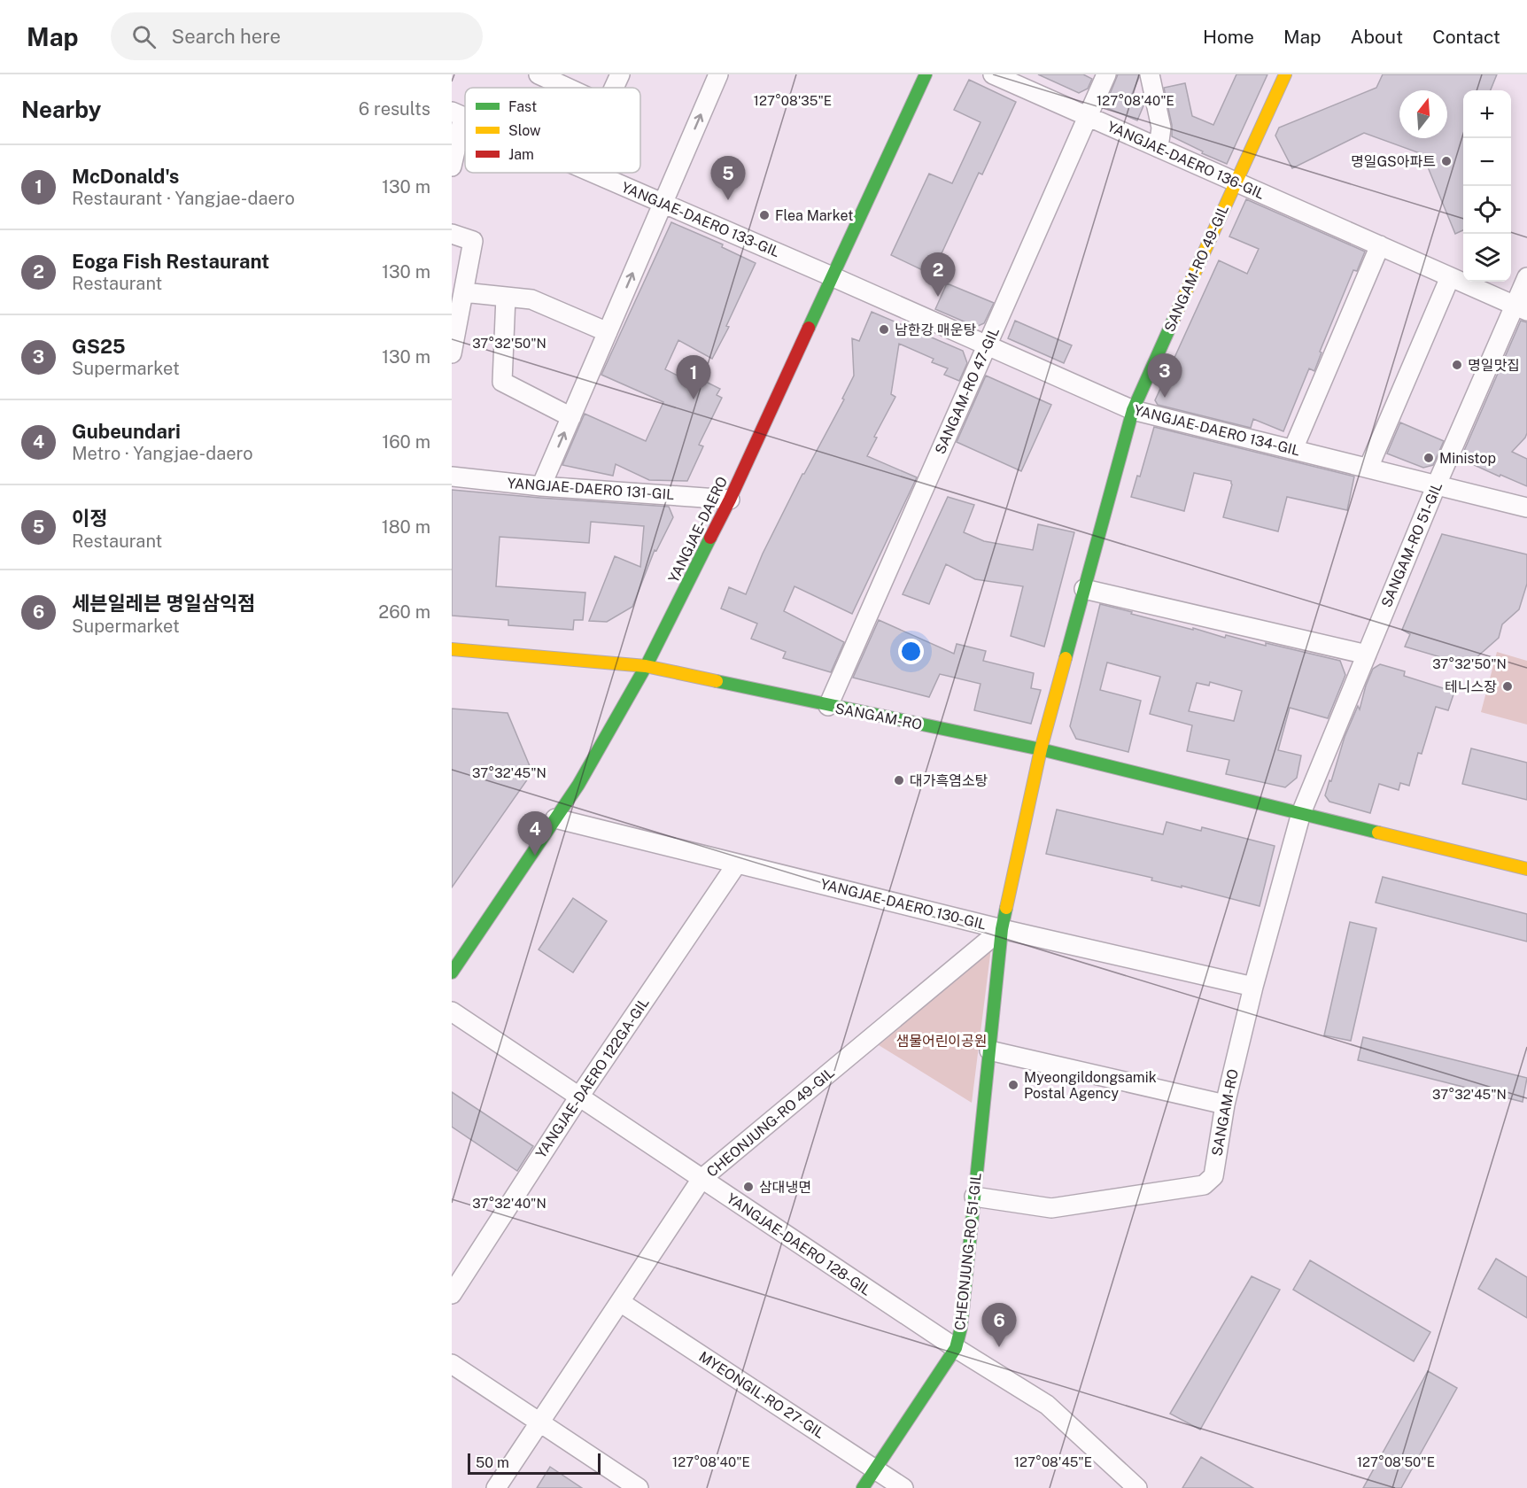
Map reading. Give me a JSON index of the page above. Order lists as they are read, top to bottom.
{
  "streets": {
    "street": [
      "YANGJAE-DAERO 136-GIL",
      "YANGJAE-DAERO 133-GIL",
      "SANGAM-RO 49-GIL",
      "SANGAM-RO 47-GIL",
      "YANGJAE-DAERO 134-GIL",
      "YANGJAE-DAERO 131-GIL",
      "YANGJAE-DAERO",
      "SANGAM-RO 51-GIL",
      "SANGAM-RO",
      "YANGJAE-DAERO 130-GIL",
      "YANGJAE-DAERO 122GA-GIL",
      "CHEONJUNG-RO 49-GIL",
      "YANGJAE-DAERO 128-GIL",
      "CHEONJUNG-RO 51-GIL",
      "MYEONGIL-RO 27-GIL"
    ]
  },
  "crossings": [
    ["YANGJAE-DAERO 136-GIL", "SANGAM-RO 49-GIL"],
    ["YANGJAE-DAERO 136-GIL", "SANGAM-RO 47-GIL"],
    ["YANGJAE-DAERO 136-GIL", "SANGAM-RO 51-GIL"],
    ["YANGJAE-DAERO 133-GIL", "YANGJAE-DAERO 134-GIL"],
    ["YANGJAE-DAERO 133-GIL", "YANGJAE-DAERO"],
    ["SANGAM-RO 49-GIL", "YANGJAE-DAERO 134-GIL"],
    ["SANGAM-RO 49-GIL", "SANGAM-RO"],
    ["SANGAM-RO 49-GIL", "CHEONJUNG-RO 51-GIL"],
    ["SANGAM-RO 47-GIL", "YANGJAE-DAERO 134-GIL"],
    ["SANGAM-RO 47-GIL", "SANGAM-RO"],
    ["YANGJAE-DAERO 134-GIL", "YANGJAE-DAERO"],
    ["YANGJAE-DAERO 134-GIL", "SANGAM-RO 51-GIL"],
    ["YANGJAE-DAERO 131-GIL", "YANGJAE-DAERO"],
    ["YANGJAE-DAERO", "SANGAM-RO"],
    ["YANGJAE-DAERO", "YANGJAE-DAERO 130-GIL"],
    ["SANGAM-RO 51-GIL", "SANGAM-RO"],
    ["SANGAM-RO", "YANGJAE-DAERO 130-GIL"],
    ["SANGAM-RO", "CHEONJUNG-RO 51-GIL"],
    ["YANGJAE-DAERO 130-GIL", "YANGJAE-DAERO 122GA-GIL"],
    ["YANGJAE-DAERO 130-GIL", "CHEONJUNG-RO 49-GIL"],
    ["YANGJAE-DAERO 130-GIL", "CHEONJUNG-RO 51-GIL"],
    ["YANGJAE-DAERO 122GA-GIL", "YANGJAE-DAERO 128-GIL"],
    ["CHEONJUNG-RO 49-GIL", "YANGJAE-DAERO 128-GIL"],
    ["CHEONJUNG-RO 49-GIL", "CHEONJUNG-RO 51-GIL"],
    ["CHEONJUNG-RO 49-GIL", "MYEONGIL-RO 27-GIL"],
    ["YANGJAE-DAERO 128-GIL", "CHEONJUNG-RO 51-GIL"],
    ["CHEONJUNG-RO 51-GIL", "MYEONGIL-RO 27-GIL"]
  ],
  "parks": ["샘물어린이공원"],
  "places": [
    "명일GS아파트",
    "Flea Market",
    "남한강 매운탕",
    "명일맛집",
    "Ministop",
    "테니스장",
    "대가흑염소탕",
    "Myeongildongsamik Postal Agency",
    "삼대냉면"
  ],
  "legend": ["Fast", "Slow", "Jam"],
  "scale_bar": "50 m",
  "north": "top",
  "page": {
    "header": "Map",
    "search": "Search here",
    "nav": [
      "Home",
      "Map",
      "About",
      "Contact"
    ],
    "heading": ["Nearby", "6 results"],
    "map_buttons": ["+", "−"],
    "list": [
      {
        "mark": "1",
        "name": "McDonald's",
        "note": "Restaurant · Yangjae-daero",
        "value": "130 m"
      },
      {
        "mark": "2",
        "name": "Eoga Fish Restaurant",
        "note": "Restaurant",
        "value": "130 m"
      },
      {
        "mark": "3",
        "name": "GS25",
        "note": "Supermarket",
        "value": "130 m"
      },
      {
        "mark": "4",
        "name": "Gubeundari",
        "note": "Metro · Yangjae-daero",
        "value": "160 m"
      },
      {
        "mark": "5",
        "name": "이정",
        "note": "Restaurant",
        "value": "180 m"
      },
      {
        "mark": "6",
        "name": "세븐일레븐 명일삼익점",
        "note": "Supermarket",
        "value": "260 m"
      }
    ],
    "pins": [
      "5",
      "2",
      "3",
      "1",
      "4",
      "6"
    ],
    "scale": "50 m"
  },
  "coordinates": [
    "127°08'35\"E",
    "127°08'40\"E",
    "37°32'50\"N",
    "37°32'45\"N",
    "37°32'40\"N",
    "127°08'45\"E",
    "127°08'50\"E"
  ]
}
